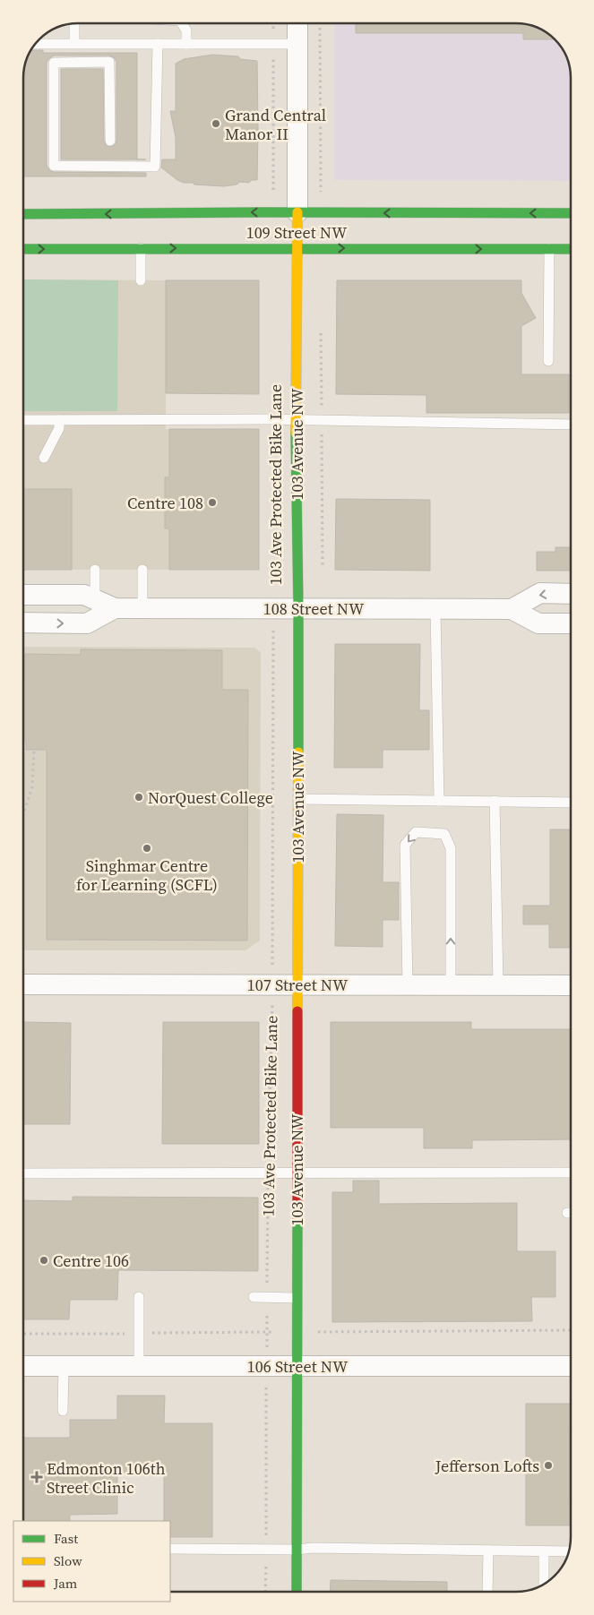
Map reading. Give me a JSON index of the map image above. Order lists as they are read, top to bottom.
{
  "streets": {
    "street": [
      "109 Street NW",
      "103 Avenue NW",
      "108 Street NW",
      "107 Street NW",
      "106 Street NW"
    ],
    "path": ["103 Ave Protected Bike Lane"]
  },
  "crossings": [
    ["109 Street NW", "103 Avenue NW"],
    ["103 Avenue NW", "108 Street NW"],
    ["103 Avenue NW", "107 Street NW"],
    ["103 Avenue NW", "106 Street NW"],
    ["103 Ave Protected Bike Lane", "108 Street NW"],
    ["103 Ave Protected Bike Lane", "107 Street NW"],
    ["103 Ave Protected Bike Lane", "106 Street NW"]
  ],
  "places": {
    "other": [
      "Grand Central Manor II",
      "Centre 108",
      "NorQuest College",
      "Singhmar Centre for Learning (SCFL)",
      "Centre 106",
      "Jefferson Lofts"
    ],
    "health": ["Edmonton 106th Street Clinic"]
  },
  "legend": ["Fast", "Slow", "Jam"]
}
